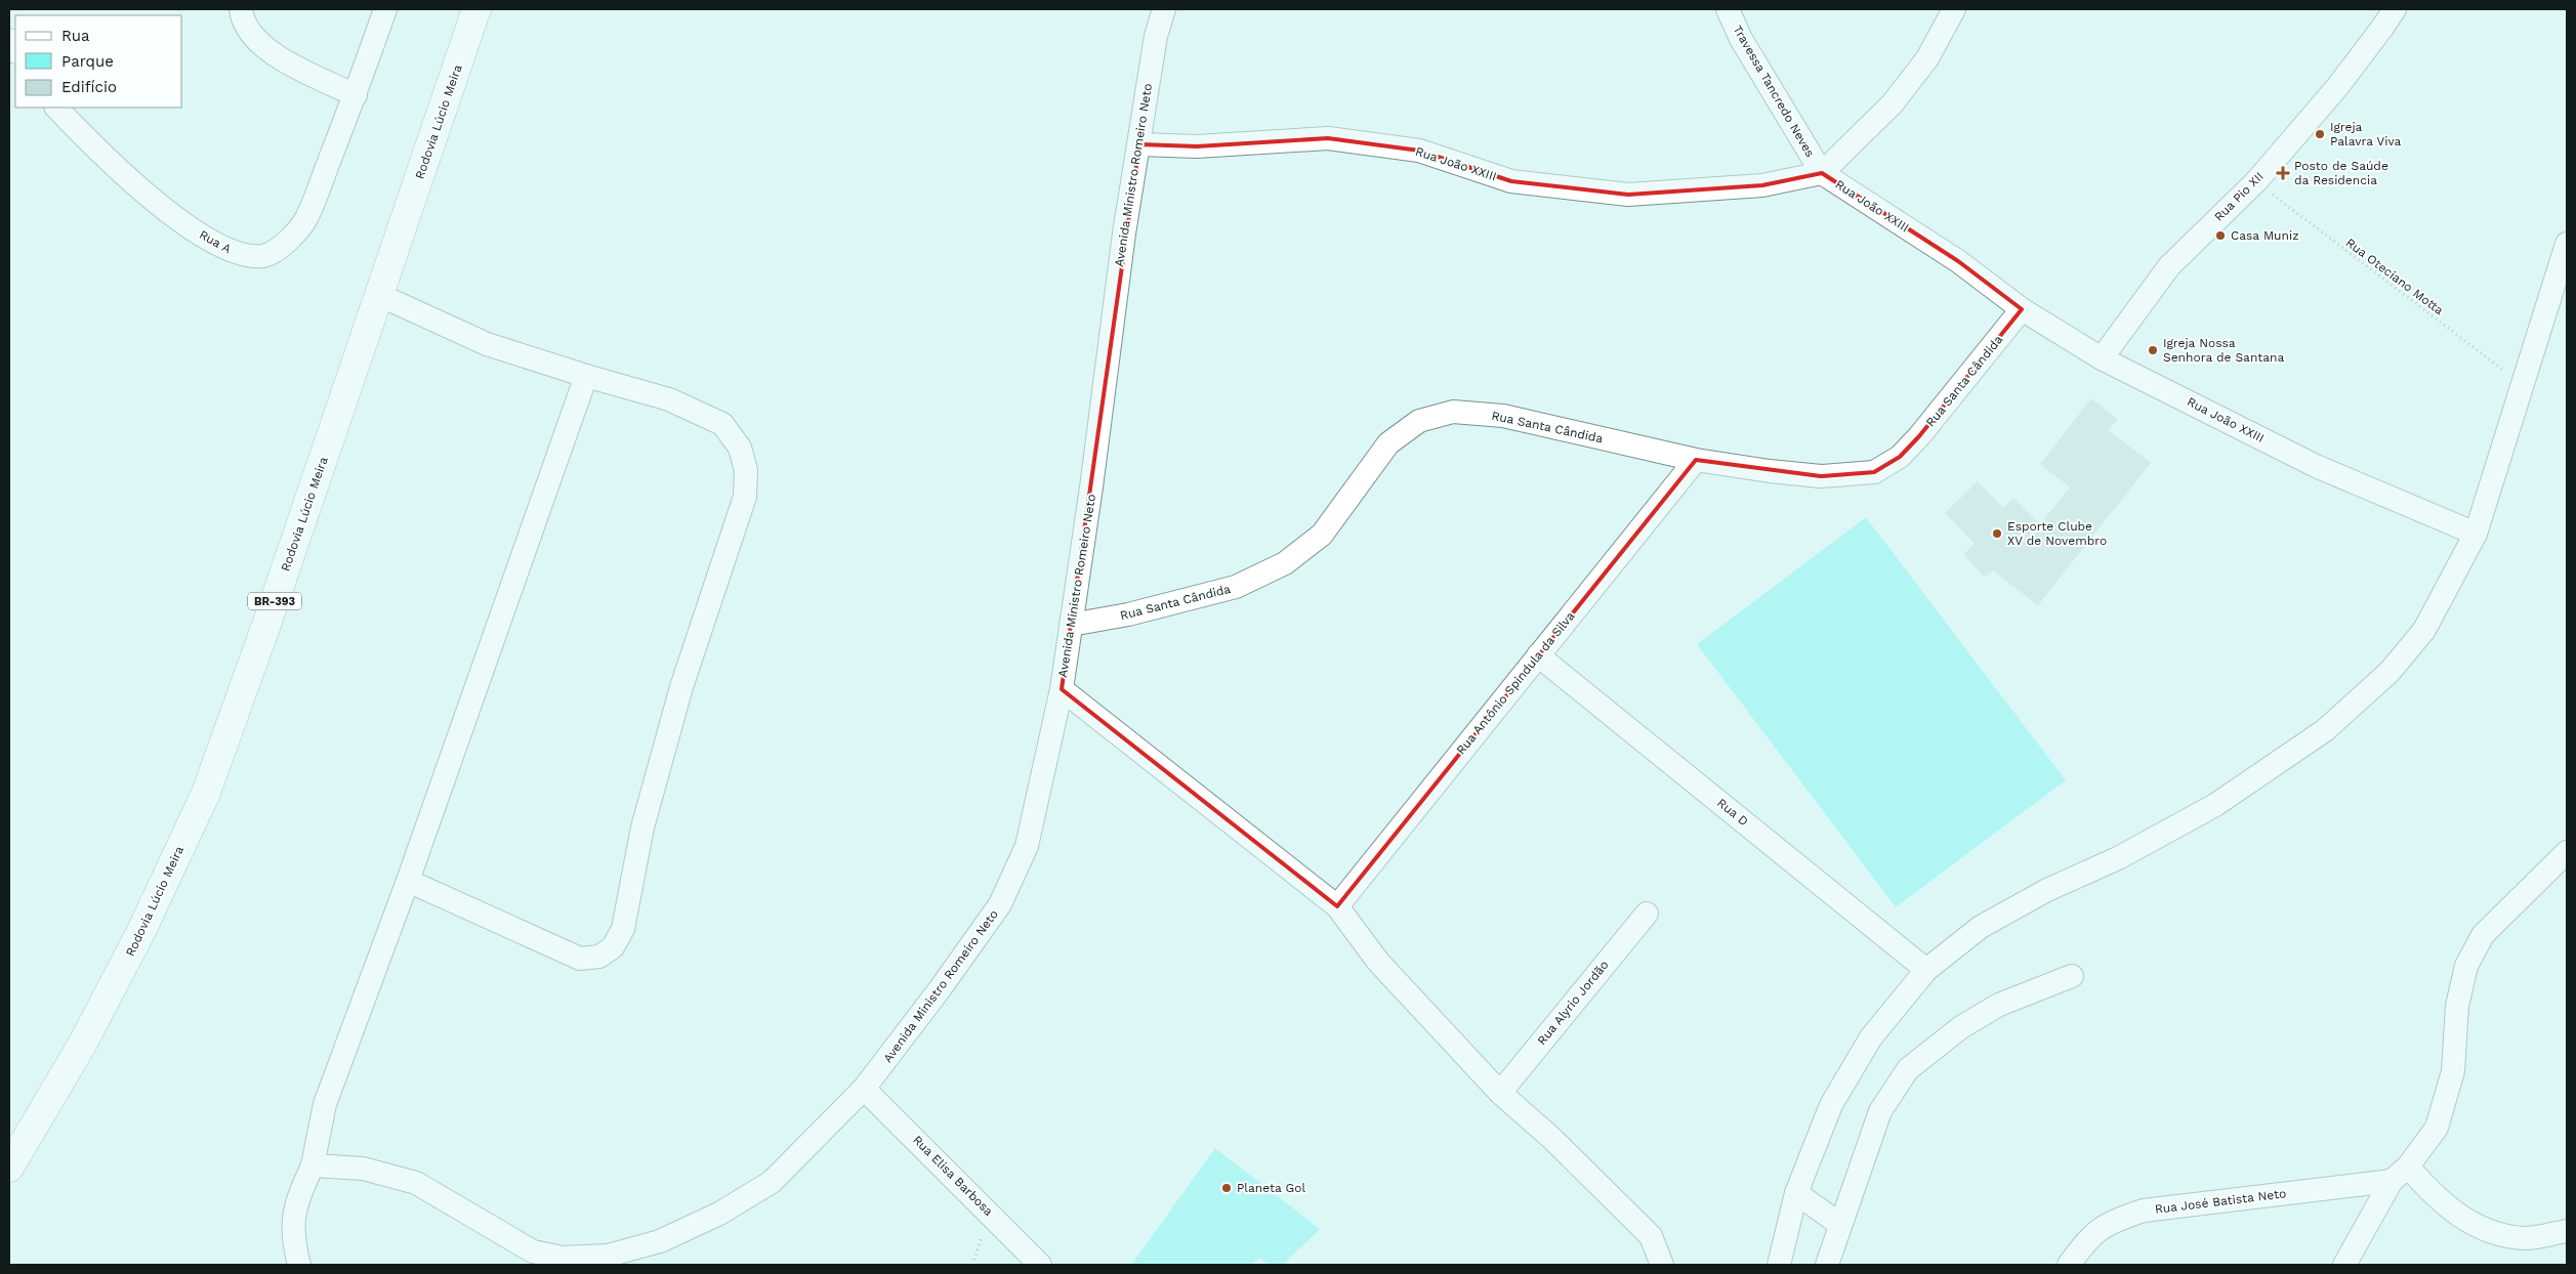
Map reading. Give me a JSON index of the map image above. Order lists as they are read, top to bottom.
{
  "streets": {
    "highway": ["Rodovia Lúcio Meira", "BR-393"],
    "street": [
      "Travessa Tancredo Neves",
      "Rua João XXIII",
      "Avenida Ministro Romeiro Neto",
      "Rua Pio XII",
      "Rua A",
      "Rua Santa Cândida",
      "Rua Antônio Spindula da Silva",
      "Rua D",
      "Rua Alyrio Jordão",
      "Rua Elisa Barbosa",
      "Rua José Batista Neto"
    ],
    "path": ["Rua Oteciano Motta"]
  },
  "crossings": [
    ["Travessa Tancredo Neves", "Rua João XXIII"],
    ["Rua João XXIII", "Avenida Ministro Romeiro Neto"],
    ["Rua João XXIII", "Rua Pio XII"],
    ["Rua João XXIII", "Rua Santa Cândida"],
    ["Avenida Ministro Romeiro Neto", "Rua Santa Cândida"],
    ["Avenida Ministro Romeiro Neto", "Rua Elisa Barbosa"],
    ["Rua Pio XII", "Rua Oteciano Motta"],
    ["Rua Santa Cândida", "Rua Antônio Spindula da Silva"],
    ["Rua Antônio Spindula da Silva", "Rua D"]
  ],
  "places": {
    "other": [
      "Igreja Palavra Viva",
      "Casa Muniz",
      "Igreja Nossa Senhora de Santana",
      "Esporte Clube XV de Novembro",
      "Planeta Gol"
    ],
    "health": ["Posto de Saúde da Residencia"]
  },
  "legend": ["Rua", "Parque", "Edifício"]
}
